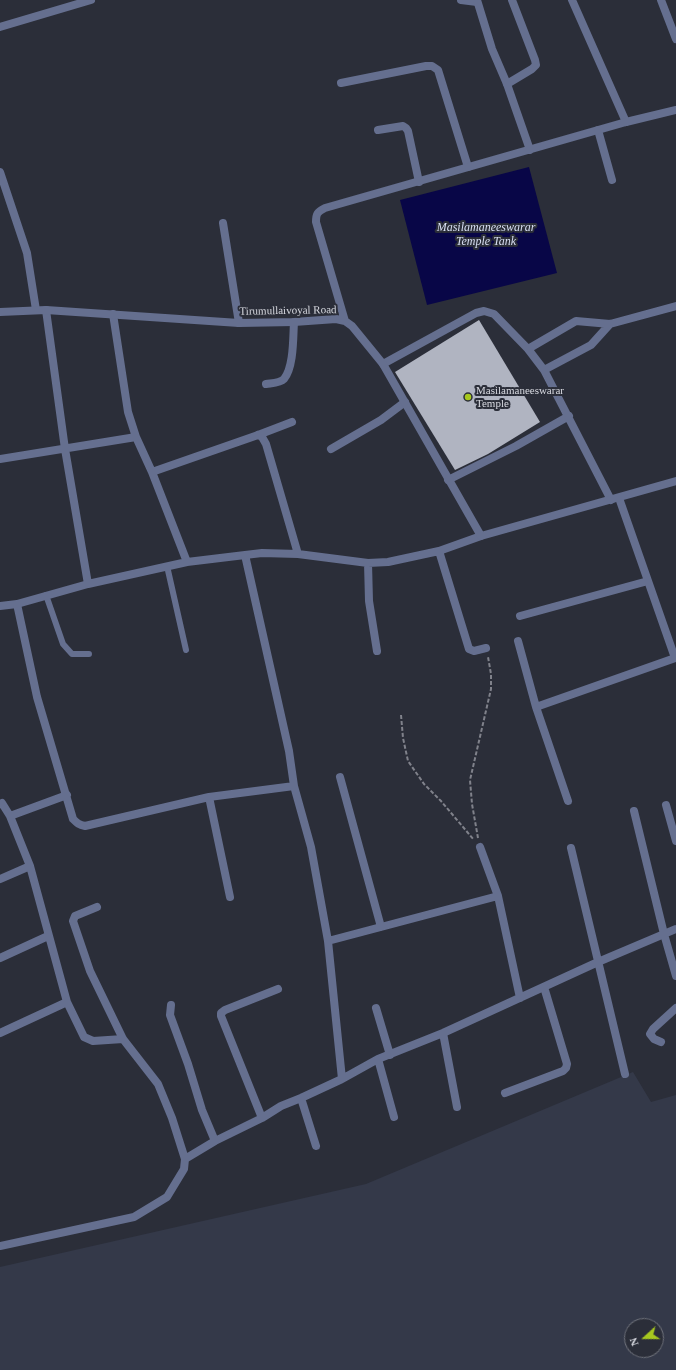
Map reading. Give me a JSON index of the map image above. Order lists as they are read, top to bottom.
{
  "streets": {
    "street": ["Tirumullaivoyal Road"]
  },
  "water": ["Masilamaneeswarar Temple Tank"],
  "places": ["Masilamaneeswarar Temple"],
  "north": "left"
}
